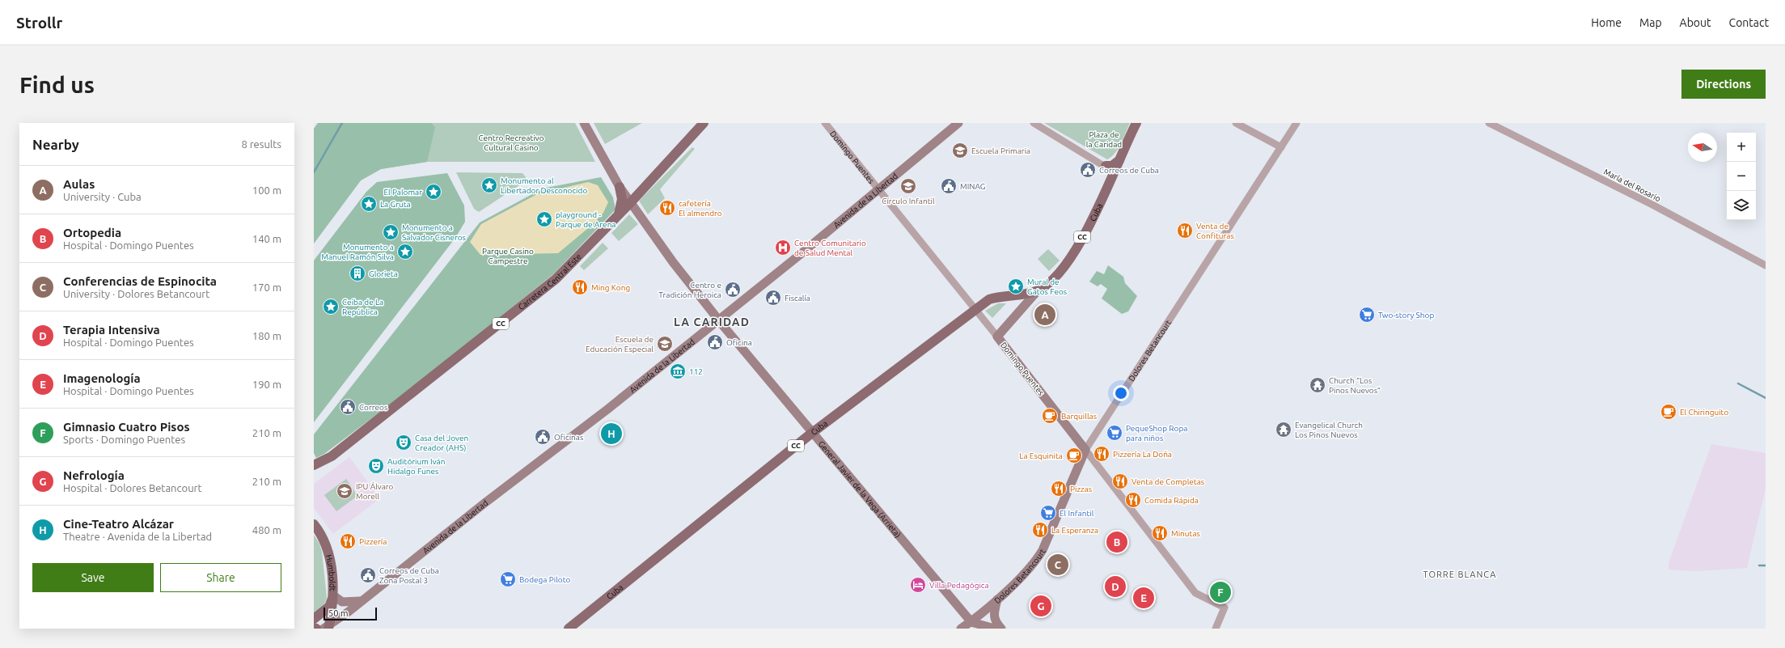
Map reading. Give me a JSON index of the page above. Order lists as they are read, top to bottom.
{
  "streets": {
    "main road": [
      "Domingo Puentes",
      "Avenida de la Libertad",
      "Cuba",
      "CC",
      "Carretera Central Este",
      "Dolores Betancourt",
      "General Javier de la Vega (Arrieta)",
      "Humboldt"
    ],
    "street": ["María del Rosario"]
  },
  "crossings": [
    ["Domingo Puentes", "Avenida de la Libertad"],
    ["Domingo Puentes", "Cuba"],
    ["Domingo Puentes", "Dolores Betancourt"],
    ["Avenida de la Libertad", "General Javier de la Vega (Arrieta)"],
    ["Avenida de la Libertad", "Humboldt"],
    ["Cuba", "General Javier de la Vega (Arrieta)"],
    ["Carretera Central Este", "General Javier de la Vega (Arrieta)"],
    ["Dolores Betancourt", "General Javier de la Vega (Arrieta)"]
  ],
  "districts": ["LA CARIDAD", "TORRE BLANCA"],
  "parks": ["Plaza de la Caridad", "Centro Recreativo Cultural Casino", "Parque Casino Campestre"],
  "places": {
    "school or university": [
      "Escuela Primaria",
      "Círculo Infantil",
      "Escuela de Educación Especial",
      "IPU Álvaro Morell"
    ],
    "public building": [
      "Correos de Cuba",
      "MINAG",
      "Centro e Tradición Heroica",
      "Fiscalía",
      "Oficina",
      "Correos",
      "Oficinas",
      "Correos de Cuba Zona Postal 3"
    ],
    "place": [
      "Monumento al Libertador Desconocido",
      "El Palomar",
      "La Gruta",
      "playground - Parque de Arena",
      "Monumento a Salvador Cisneros",
      "Monumento a Manuel Ramón Silva",
      "Mural de Gatos Feos",
      "Ceiba de La República"
    ],
    "restaurant": [
      "cafetería El almendro",
      "Venta de Confituras",
      "Ming Kong",
      "Pizzería La Doña",
      "Venta de Completas",
      "Pizzas",
      "Comida Rápida",
      "La Esperanza",
      "Minutas",
      "Pizzería"
    ],
    "hospital": ["Centro Comunitario de Salud Mental"],
    "building": ["Glorieta"],
    "supermarket": [
      "Two-story Shop",
      "PequeShop Ropa para niños",
      "El Infantil",
      "Bodega Piloto"
    ],
    "museum": ["112"],
    "temple": ["Church “Los Pinos Nuevos”", "Evangelical Church Los Pinos Nuevos"],
    "cafe": ["El Chiringuito", "Barquillas", "La Esquinita"],
    "theatre": ["Casa del Joven Creador (AHS)", "Auditórium Iván Hidalgo Funes"],
    "hotel": ["Villa Pedagógica"]
  },
  "scale_bar": "50 m",
  "north": "left",
  "page": {
    "header": "Strollr",
    "nav": [
      "Home",
      "Map",
      "About",
      "Contact"
    ],
    "buttons": [
      "Directions",
      ["Save", "Share"]
    ],
    "title": "Find us",
    "heading": ["Nearby", "8 results"],
    "map_buttons": ["+", "−"],
    "list": [
      {
        "mark": "A",
        "name": "Aulas",
        "note": "University · Cuba",
        "value": "100 m"
      },
      {
        "mark": "B",
        "name": "Ortopedia",
        "note": "Hospital · Domingo Puentes",
        "value": "140 m"
      },
      {
        "mark": "C",
        "name": "Conferencias de Espinocita",
        "note": "University · Dolores Betancourt",
        "value": "170 m"
      },
      {
        "mark": "D",
        "name": "Terapia Intensiva",
        "note": "Hospital · Domingo Puentes",
        "value": "180 m"
      },
      {
        "mark": "E",
        "name": "Imagenología",
        "note": "Hospital · Domingo Puentes",
        "value": "190 m"
      },
      {
        "mark": "F",
        "name": "Gimnasio Cuatro Pisos",
        "note": "Sports · Domingo Puentes",
        "value": "210 m"
      },
      {
        "mark": "G",
        "name": "Nefrología",
        "note": "Hospital · Dolores Betancourt",
        "value": "210 m"
      },
      {
        "mark": "H",
        "name": "Cine-Teatro Alcázar",
        "note": "Theatre · Avenida de la Libertad",
        "value": "480 m"
      }
    ],
    "pins": [
      "A",
      "H",
      "B",
      "C",
      "D",
      "F",
      "E",
      "G"
    ],
    "scale": "50 m"
  }
}
